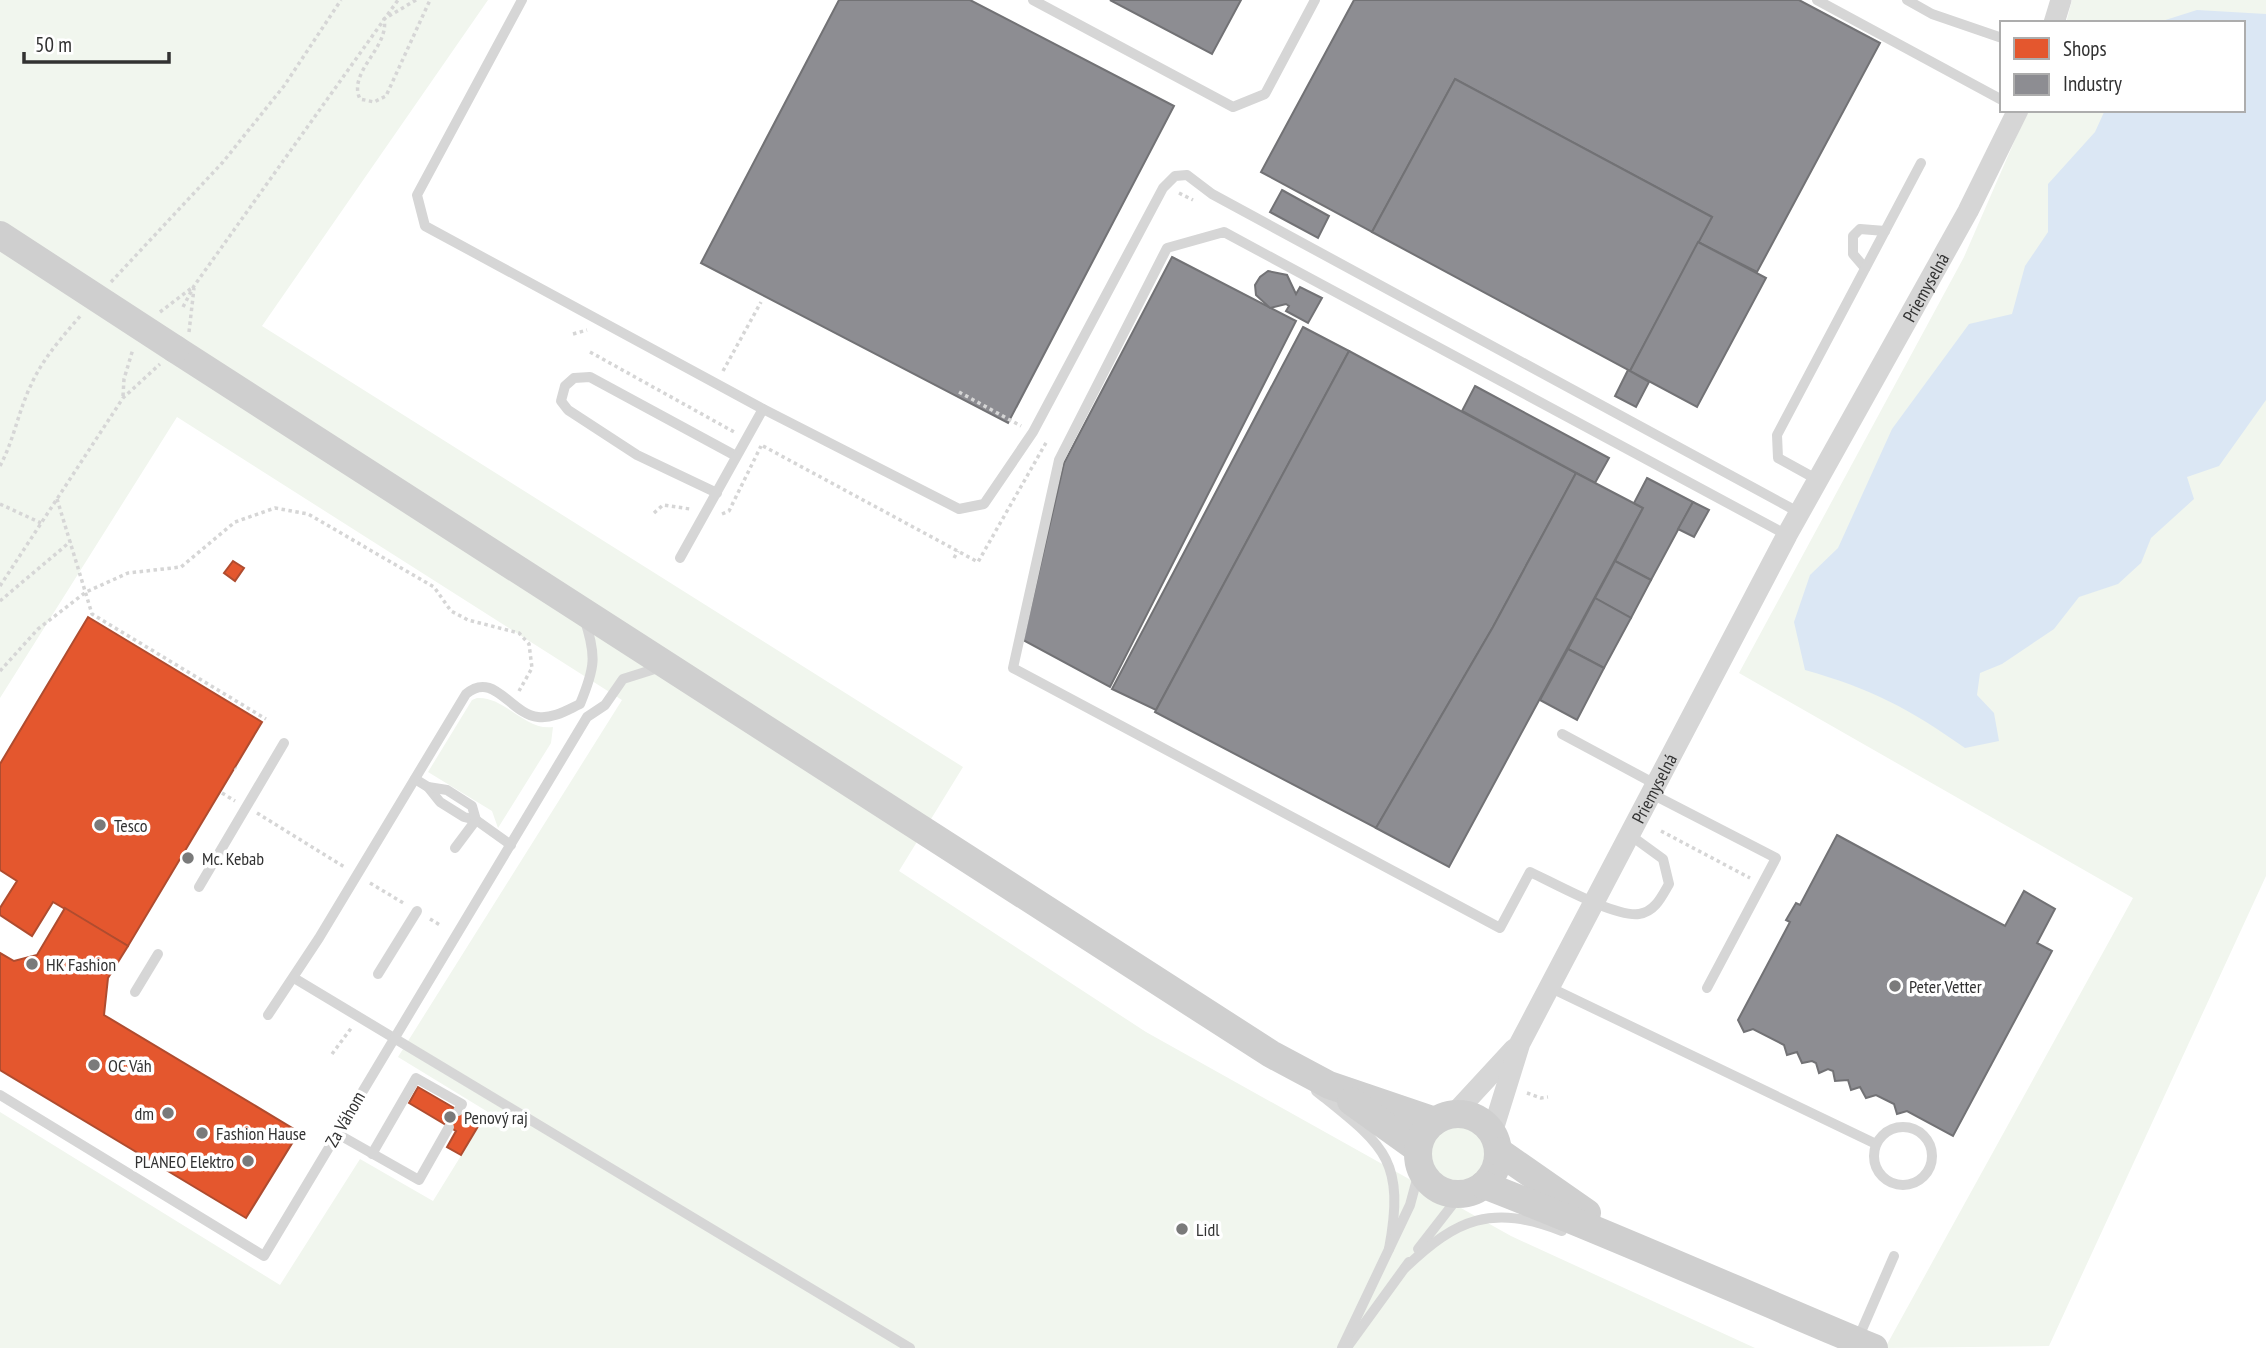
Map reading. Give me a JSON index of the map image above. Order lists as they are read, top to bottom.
{
  "streets": {
    "street": ["Priemyselná"],
    "lane": ["Za Váhom"]
  },
  "places": [
    "Tesco",
    "Mc. Kebab",
    "HK Fashion",
    "Peter Vetter",
    "OC Váh",
    "dm",
    "Penový raj",
    "Fashion Hause",
    "PLANEO Elektro",
    "Lidl"
  ],
  "legend": ["Shops", "Industry"],
  "scale_bar": "50 m"
}
